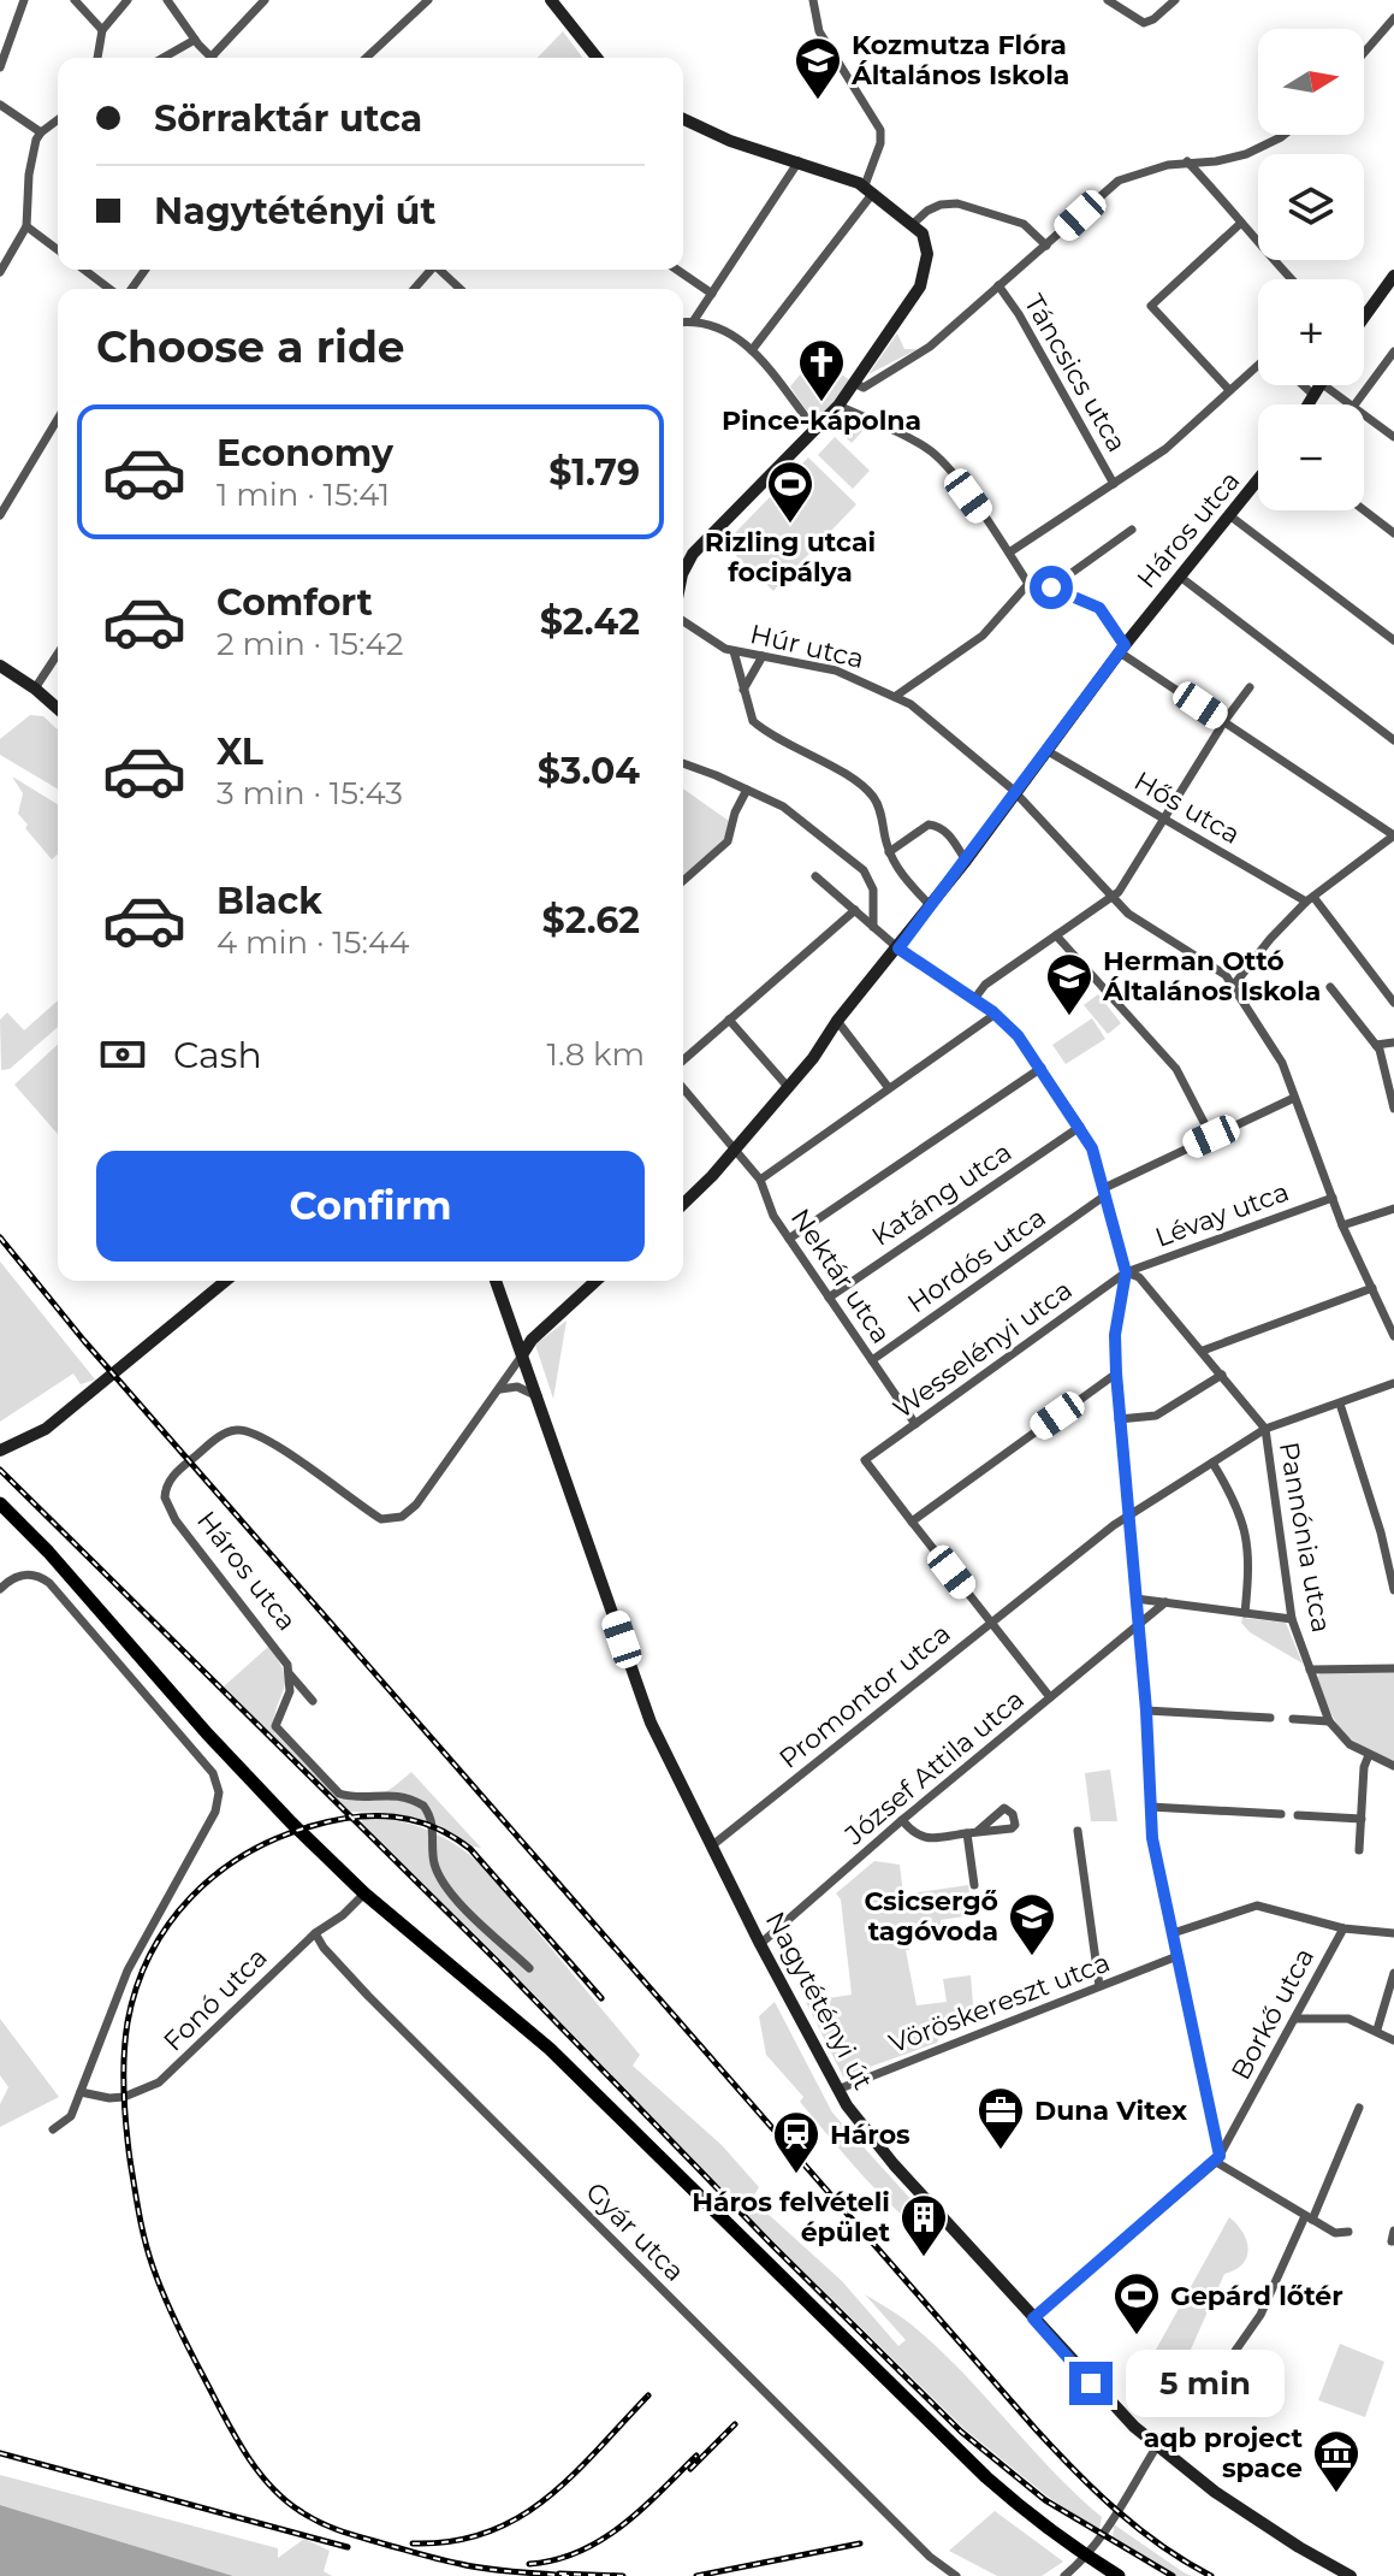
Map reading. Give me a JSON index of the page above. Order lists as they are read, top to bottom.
{
  "streets": {
    "street": [
      "Táncsics utca",
      "Háros utca",
      "Húr utca",
      "Hős utca",
      "Katáng utca",
      "Lévay utca",
      "Hordós utca",
      "Nektár utca",
      "Wesselényi utca",
      "Pannónia utca",
      "Promontor utca",
      "József Attila utca",
      "Fonó utca",
      "Nagytétényi út",
      "Vöröskereszt utca",
      "Borkő utca",
      "Gyár utca"
    ]
  },
  "crossings": [
    ["Háros utca", "Húr utca"],
    ["Háros utca", "Hős utca"],
    ["Háros utca", "Nektár utca"],
    ["Háros utca", "Nagytétényi út"],
    ["Húr utca", "Lévay utca"],
    ["Húr utca", "Hordós utca"],
    ["Katáng utca", "Nektár utca"],
    ["Lévay utca", "Wesselényi utca"],
    ["Lévay utca", "Pannónia utca"],
    ["Hordós utca", "Nektár utca"],
    ["Nektár utca", "Wesselényi utca"],
    ["Wesselényi utca", "Pannónia utca"],
    ["Pannónia utca", "Promontor utca"],
    ["Promontor utca", "Nagytétényi út"],
    ["József Attila utca", "Nagytétényi út"],
    ["Fonó utca", "Gyár utca"],
    ["Nagytétényi út", "Vöröskereszt utca"],
    ["Nagytétényi út", "Borkő utca"]
  ],
  "places": {
    "school or university": ["Kozmutza Flóra Általános Iskola", "Herman Ottó Általános Iskola", "Csicsergő tagóvoda"],
    "church": ["Pince-kápolna"],
    "sports": ["Rizling utcai focipálya", "Gepárd lőtér"],
    "office": ["Duna Vitex"],
    "station": ["Háros"],
    "building": ["Háros felvételi épület"],
    "museum": ["aqb project space"]
  },
  "north": "right",
  "page": {
    "map_buttons": ["+", "−"],
    "banner": ["Sörraktár utca", "Nagytétényi út"],
    "heading": "Choose a ride",
    "list": [
      {
        "name": "Economy",
        "note": "1 min · 15:41",
        "value": "$1.79"
      },
      {
        "name": "Comfort",
        "note": "2 min · 15:42",
        "value": "$2.42"
      },
      {
        "name": "XL",
        "note": "3 min · 15:43",
        "value": "$3.04"
      },
      {
        "name": "Black",
        "note": "4 min · 15:44",
        "value": "$2.62"
      }
    ],
    "pay": ["Cash", "1.8 km"],
    "buttons": "Confirm",
    "bubble": "5 min"
  }
}
